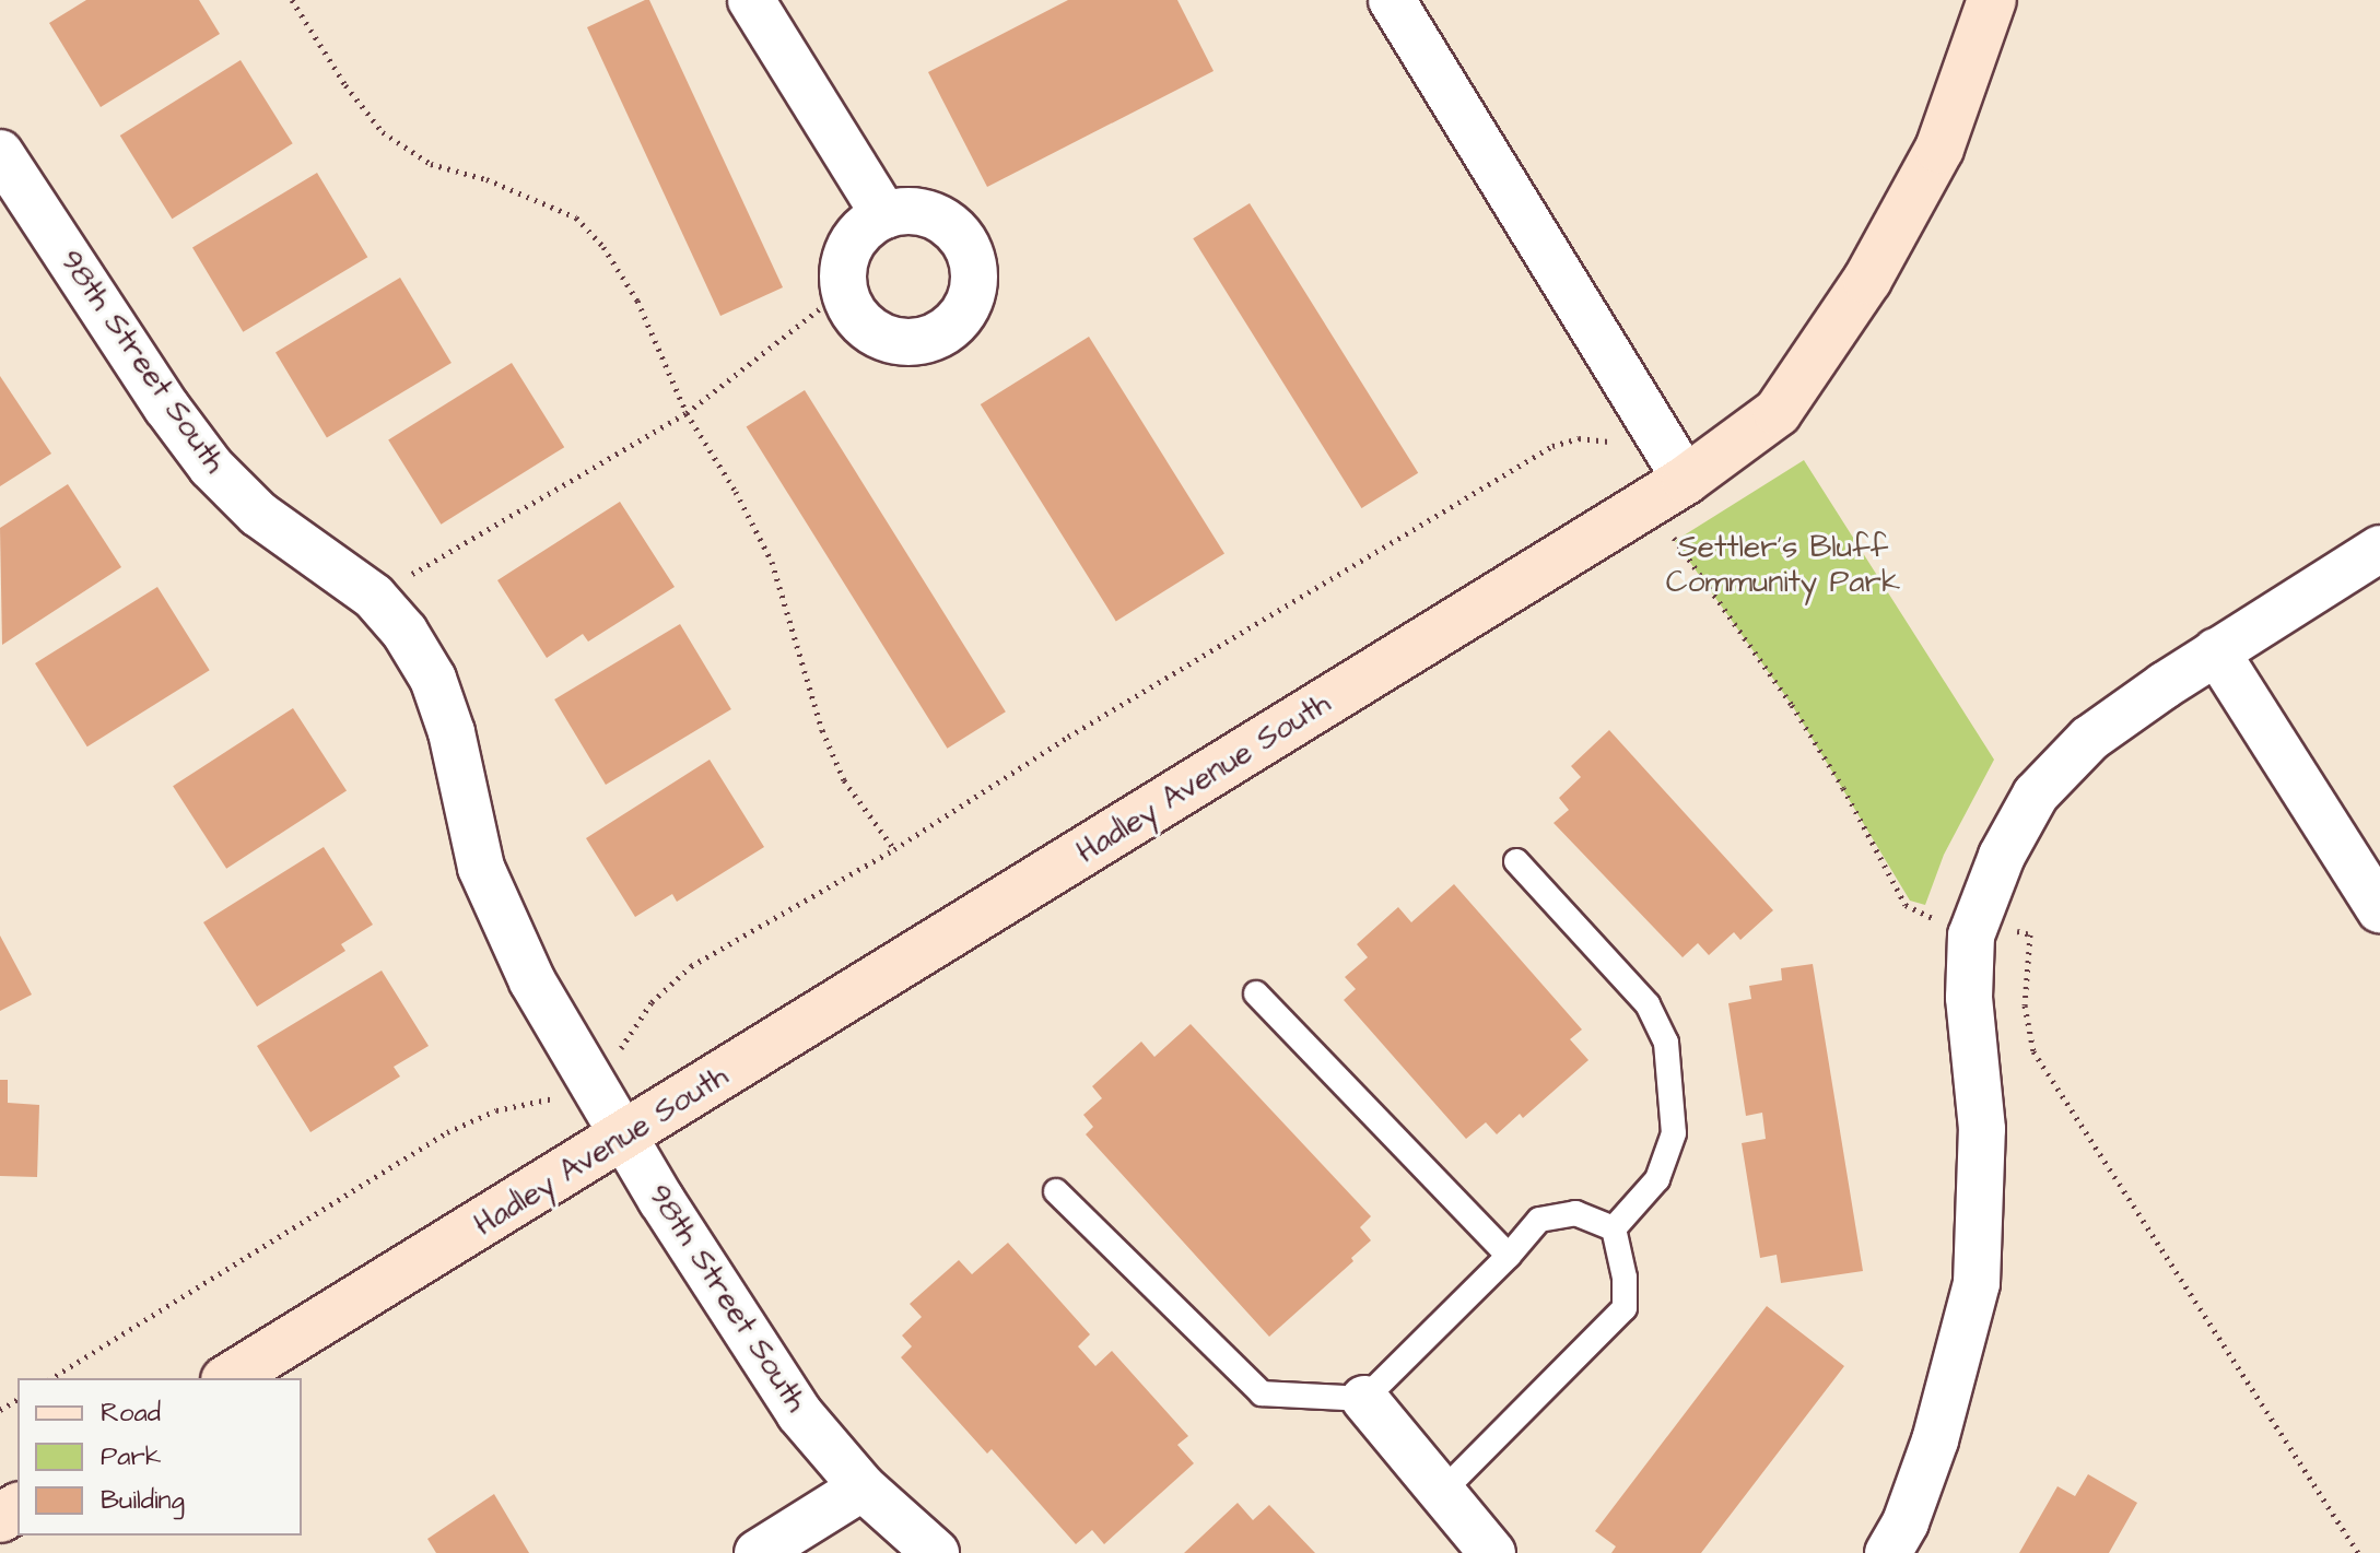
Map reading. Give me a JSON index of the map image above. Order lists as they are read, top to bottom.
{
  "streets": {
    "street": ["98th Street South", "Hadley Avenue South"]
  },
  "crossings": [
    ["98th Street South", "Hadley Avenue South"]
  ],
  "parks": ["Settler's Bluff Community Park"],
  "legend": ["Road", "Park", "Building"]
}
